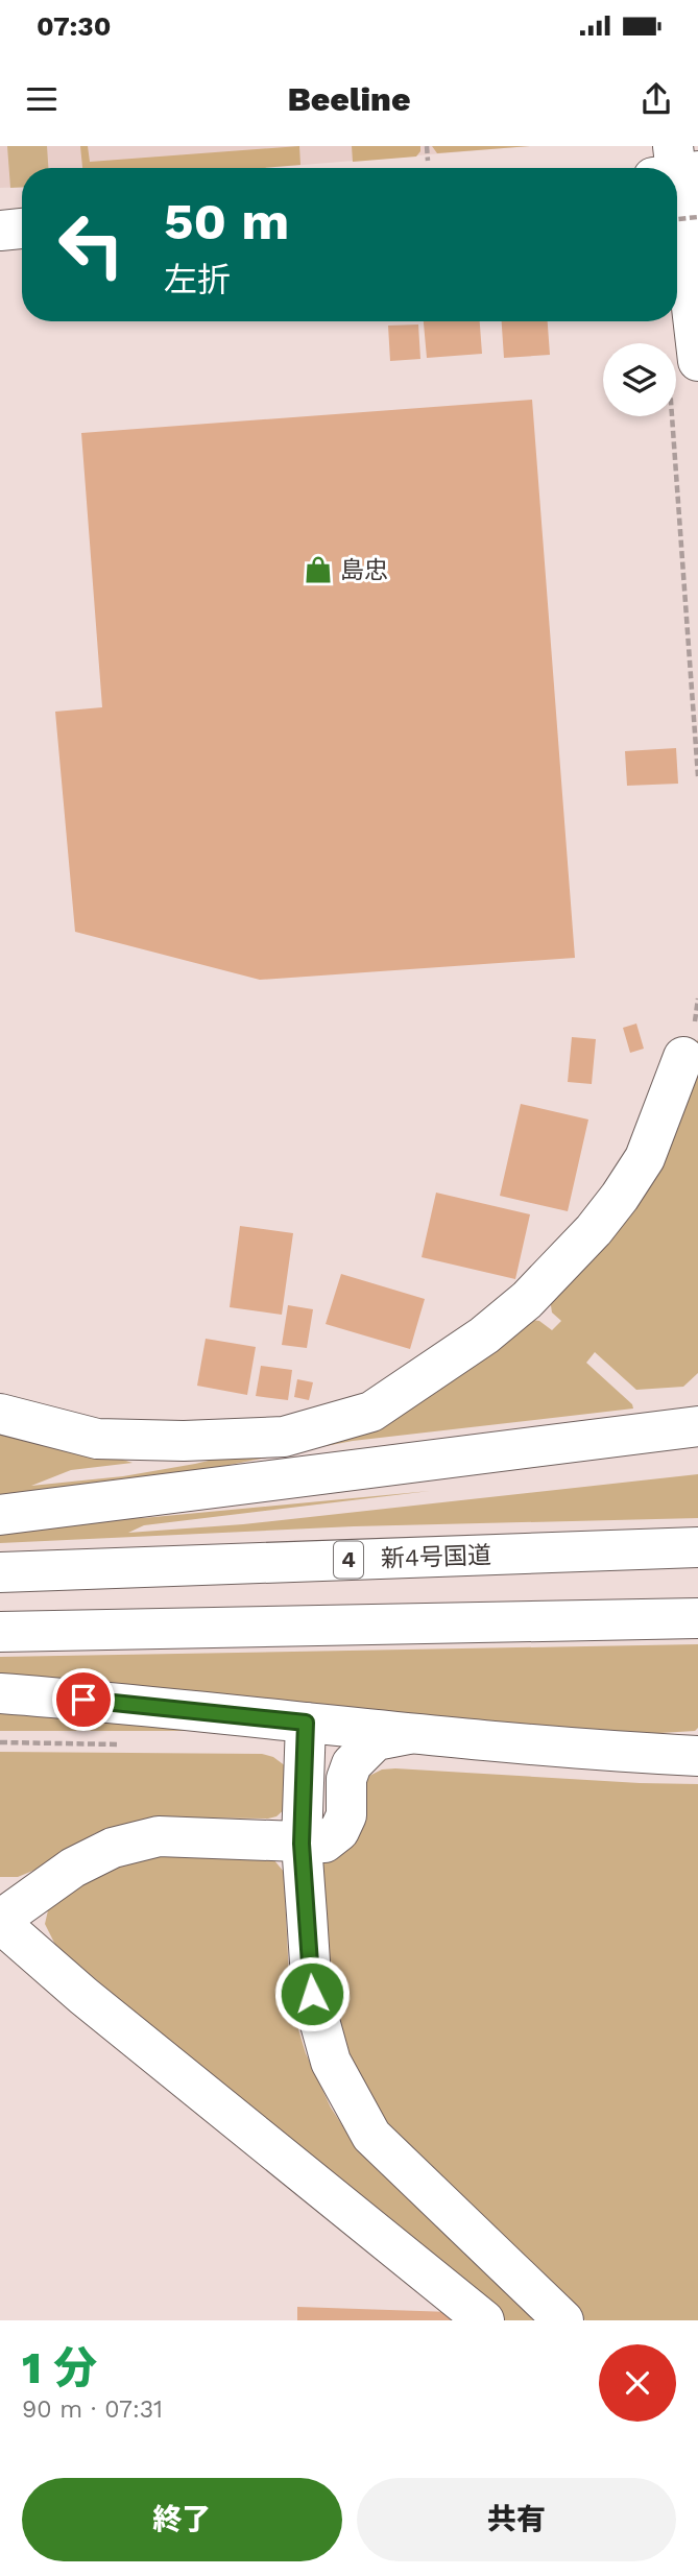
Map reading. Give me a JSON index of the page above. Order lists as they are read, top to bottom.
{
  "streets": {
    "main road": ["新4号国道", "4"]
  },
  "places": {
    "shop": ["島忠"]
  },
  "page": {
    "status": "07:30",
    "header": "Beeline",
    "turn": ["50 m", "左折"],
    "heading": ["1 分", "90 m · 07:31"],
    "buttons": ["終了", "共有"]
  }
}
